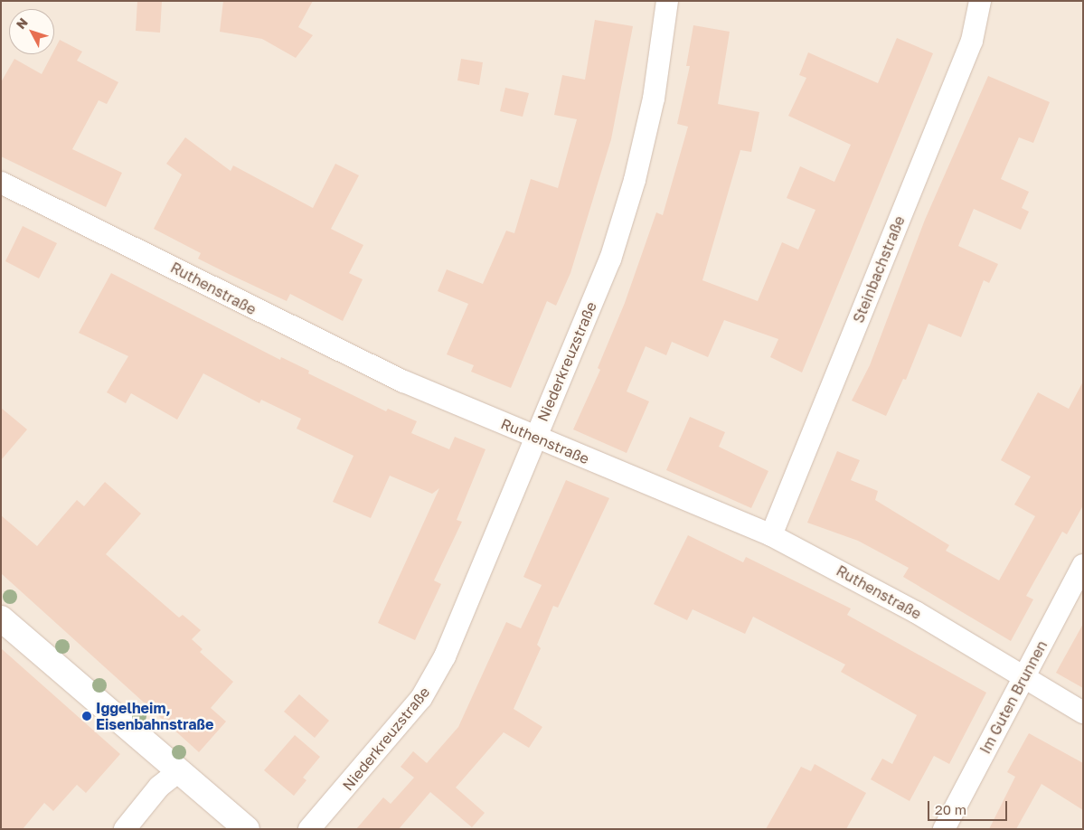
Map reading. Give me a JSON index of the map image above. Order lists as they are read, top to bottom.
{
  "streets": {
    "street": [
      "Steinbachstraße",
      "Ruthenstraße",
      "Niederkreuzstraße",
      "Im Guten Brunnen"
    ]
  },
  "crossings": [
    ["Steinbachstraße", "Ruthenstraße"],
    ["Ruthenstraße", "Niederkreuzstraße"],
    ["Ruthenstraße", "Im Guten Brunnen"]
  ],
  "places": ["Iggelheim, Eisenbahnstraße"],
  "scale_bar": "20 m",
  "north": "top left"
}
